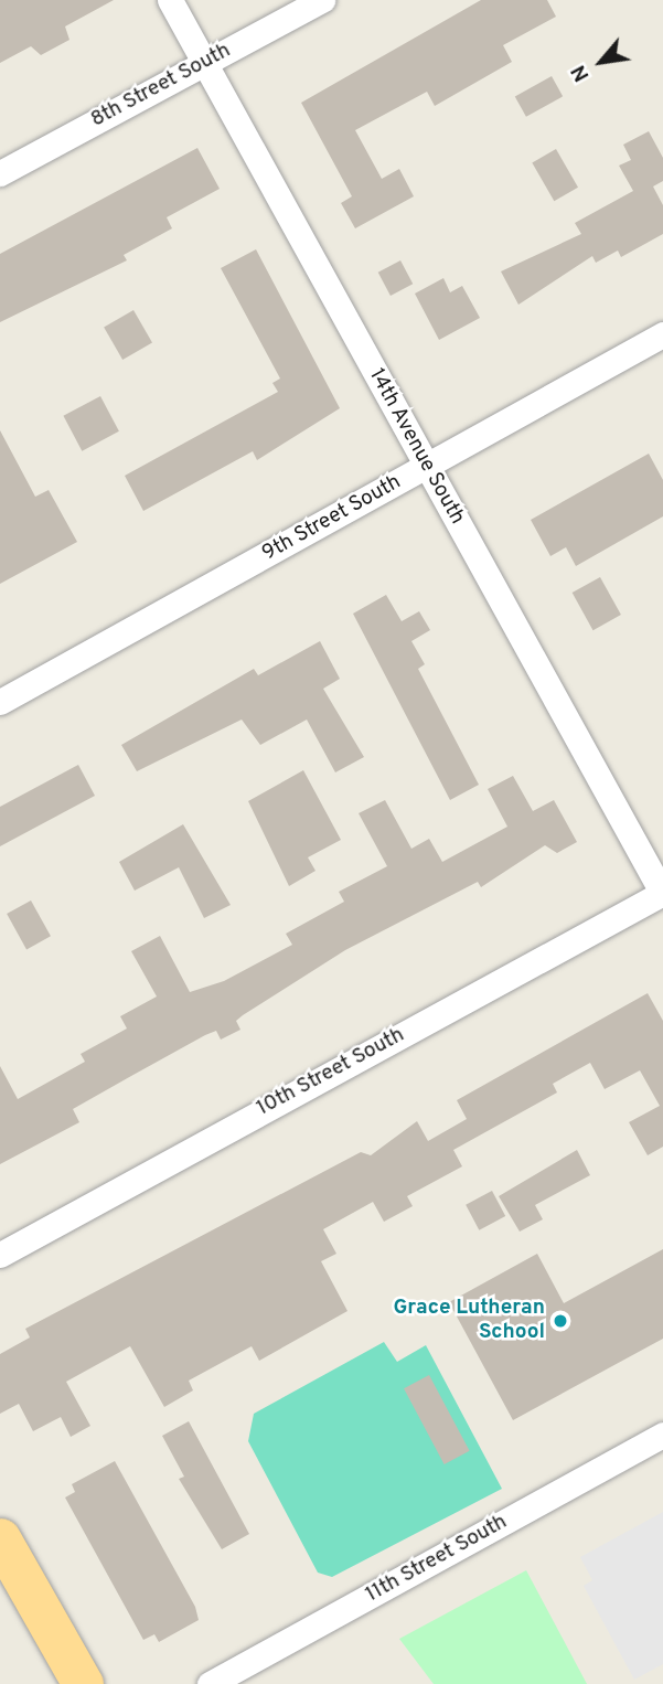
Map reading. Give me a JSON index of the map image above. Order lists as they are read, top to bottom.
{
  "streets": {
    "street": [
      "8th Street South",
      "14th Avenue South",
      "9th Street South",
      "10th Street South",
      "11th Street South"
    ]
  },
  "crossings": [
    ["8th Street South", "14th Avenue South"],
    ["14th Avenue South", "9th Street South"],
    ["14th Avenue South", "10th Street South"]
  ],
  "places": ["Grace Lutheran School"],
  "north": "bottom left"
}
